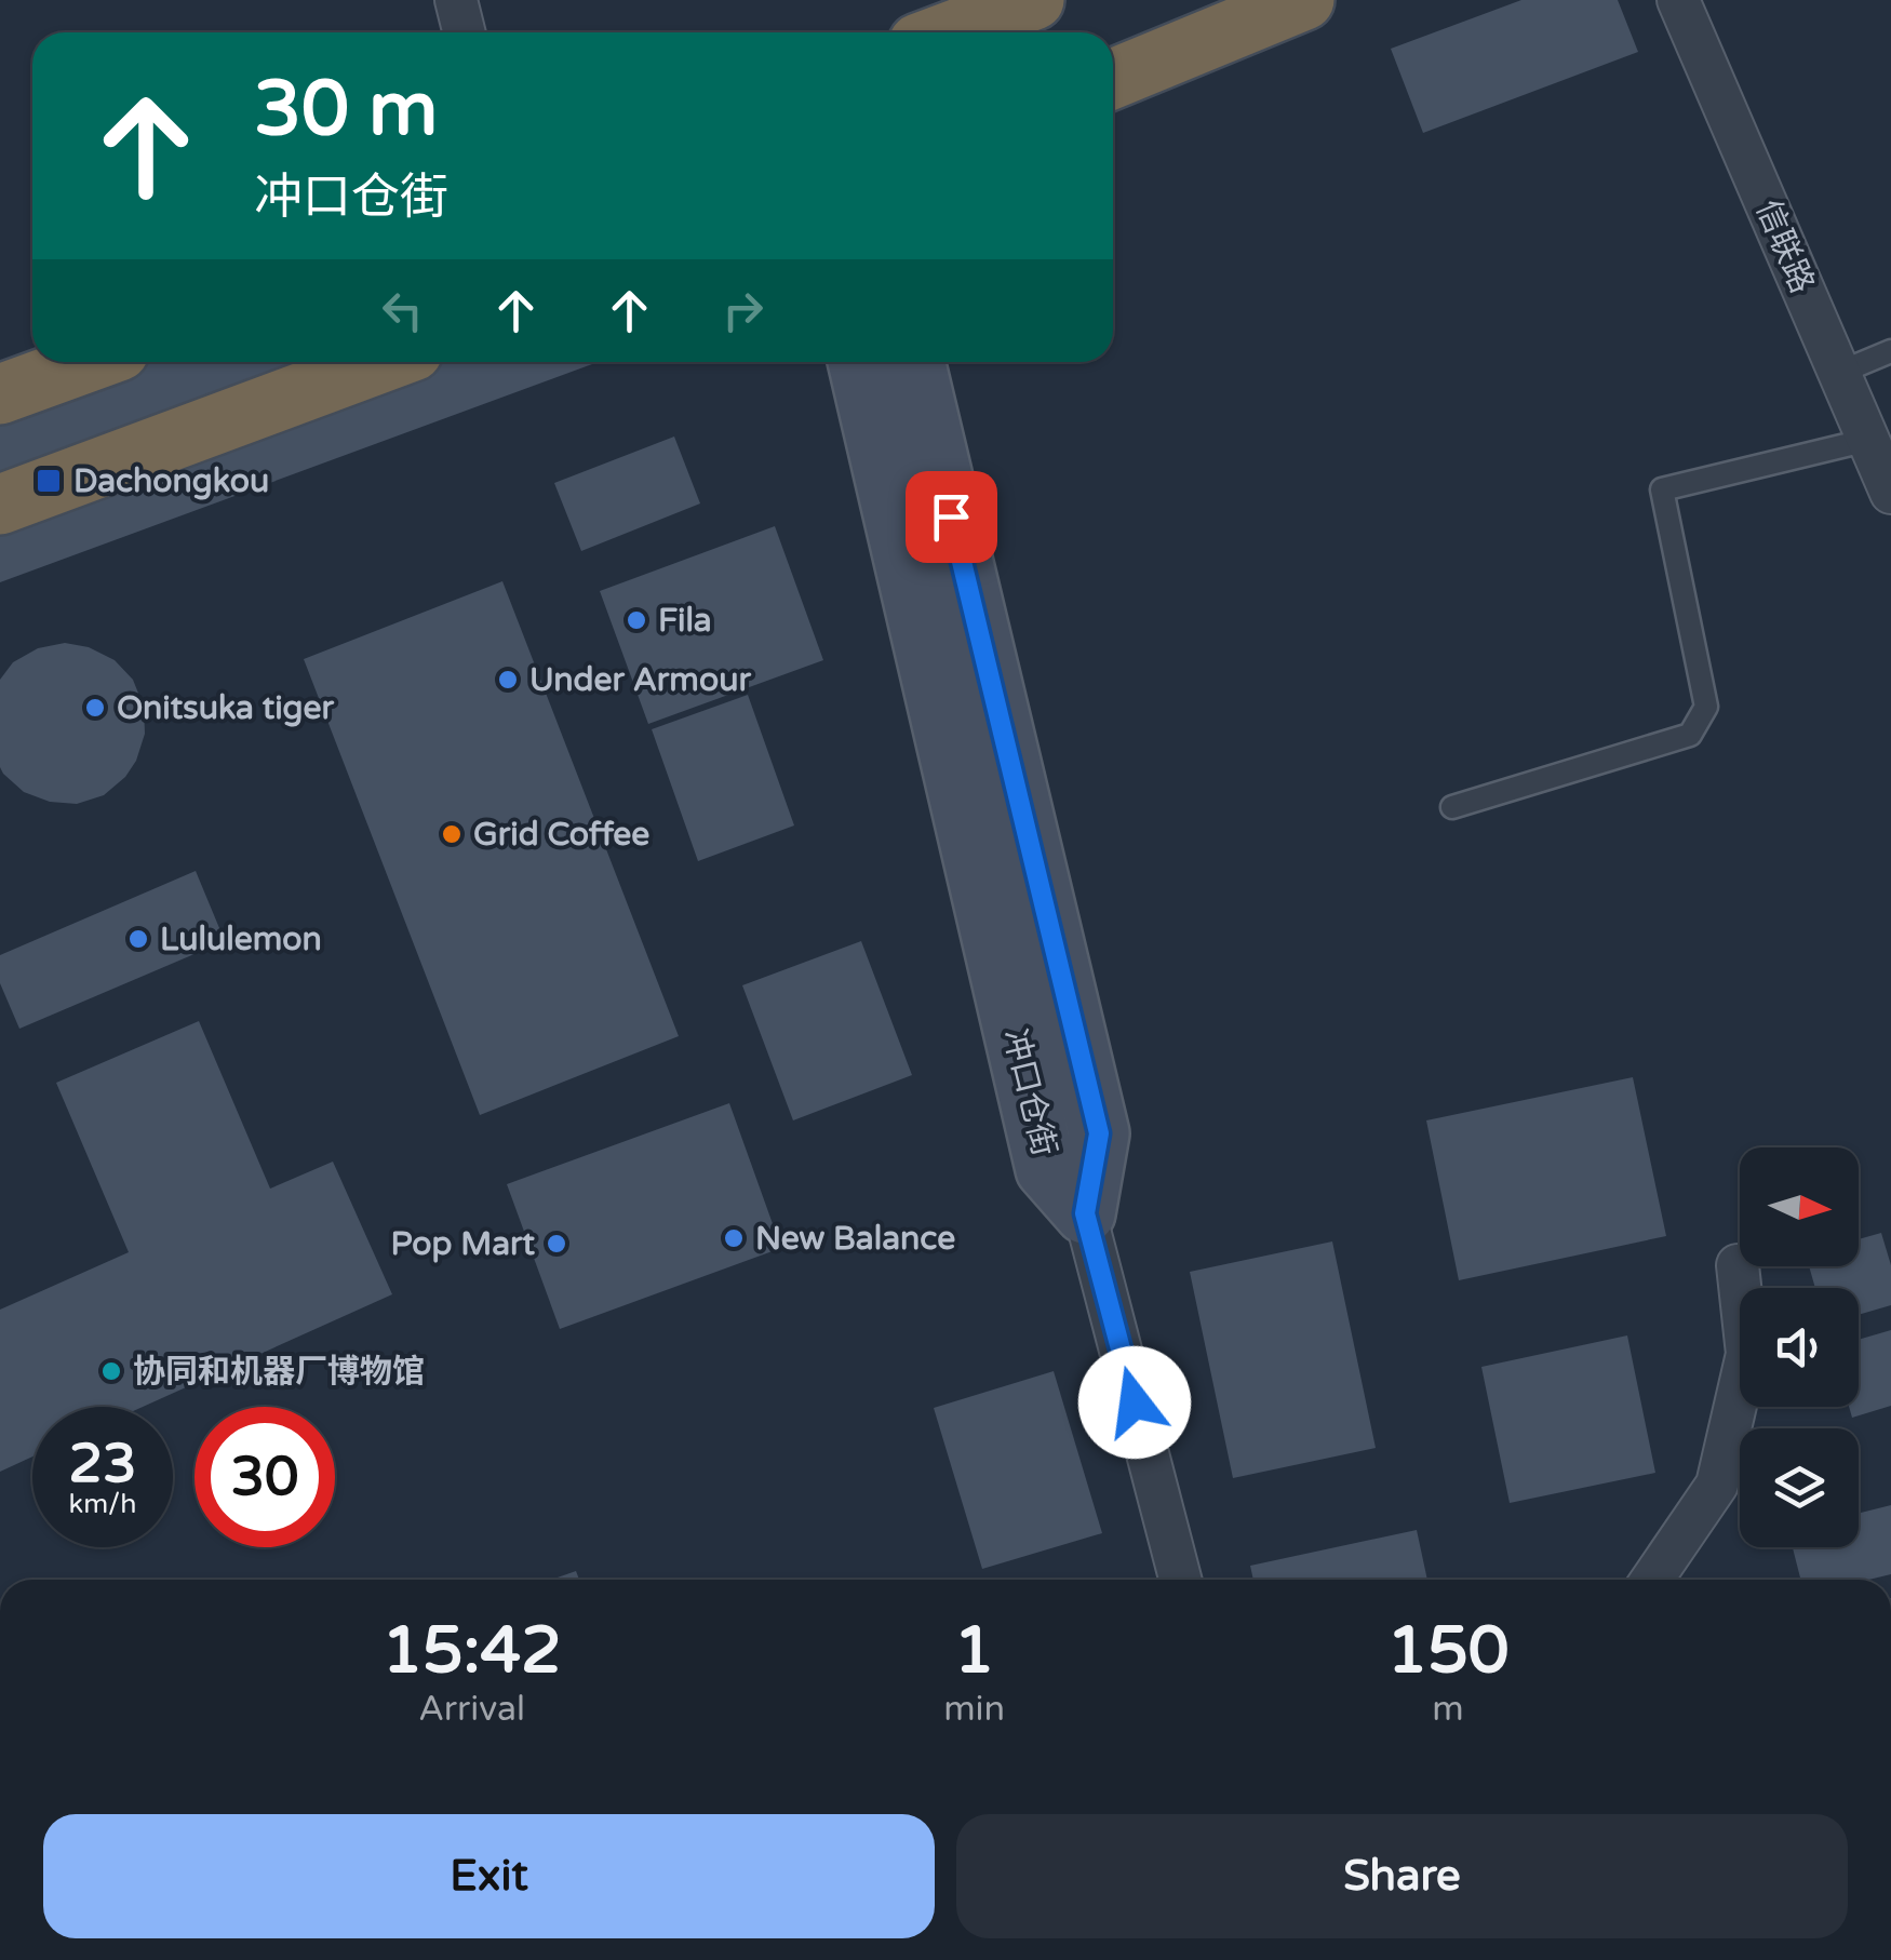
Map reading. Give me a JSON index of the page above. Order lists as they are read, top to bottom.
{
  "streets": {
    "street": ["信联路", "冲口仓街"]
  },
  "places": {
    "transit": ["Dachongkou"],
    "other": [
      "Fila",
      "Under Armour",
      "Onitsuka tiger",
      "Grid Coffee",
      "Lululemon",
      "New Balance",
      "Pop Mart",
      "协同和机器厂博物馆"
    ]
  },
  "north": "right",
  "page": {
    "turn": ["30 m", "冲口仓街"],
    "speed": "23 km/h",
    "limit": "30",
    "eta": [
      "15:42",
      "Arrival",
      "1",
      "min",
      "150",
      "m"
    ],
    "buttons": ["Exit", "Share"]
  }
}
